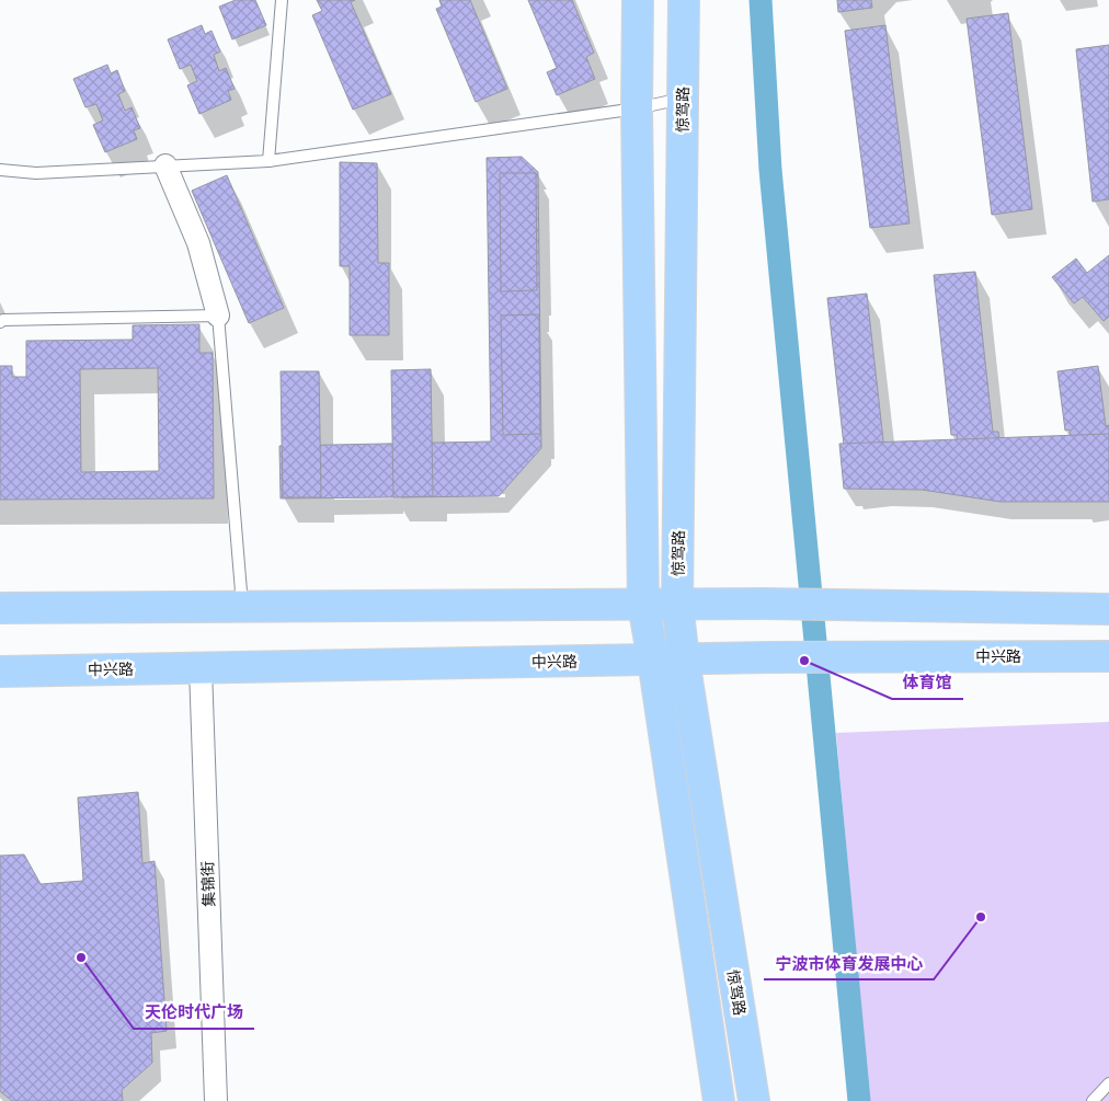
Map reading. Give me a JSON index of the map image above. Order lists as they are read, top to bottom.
{
  "streets": {
    "main road": ["惊驾路", "中兴路"],
    "street": ["集锦街"]
  },
  "crossings": [
    ["惊驾路", "中兴路"],
    ["中兴路", "集锦街"]
  ],
  "places": ["体育馆", "宁波市体育发展中心", "天伦时代广场"]
}
